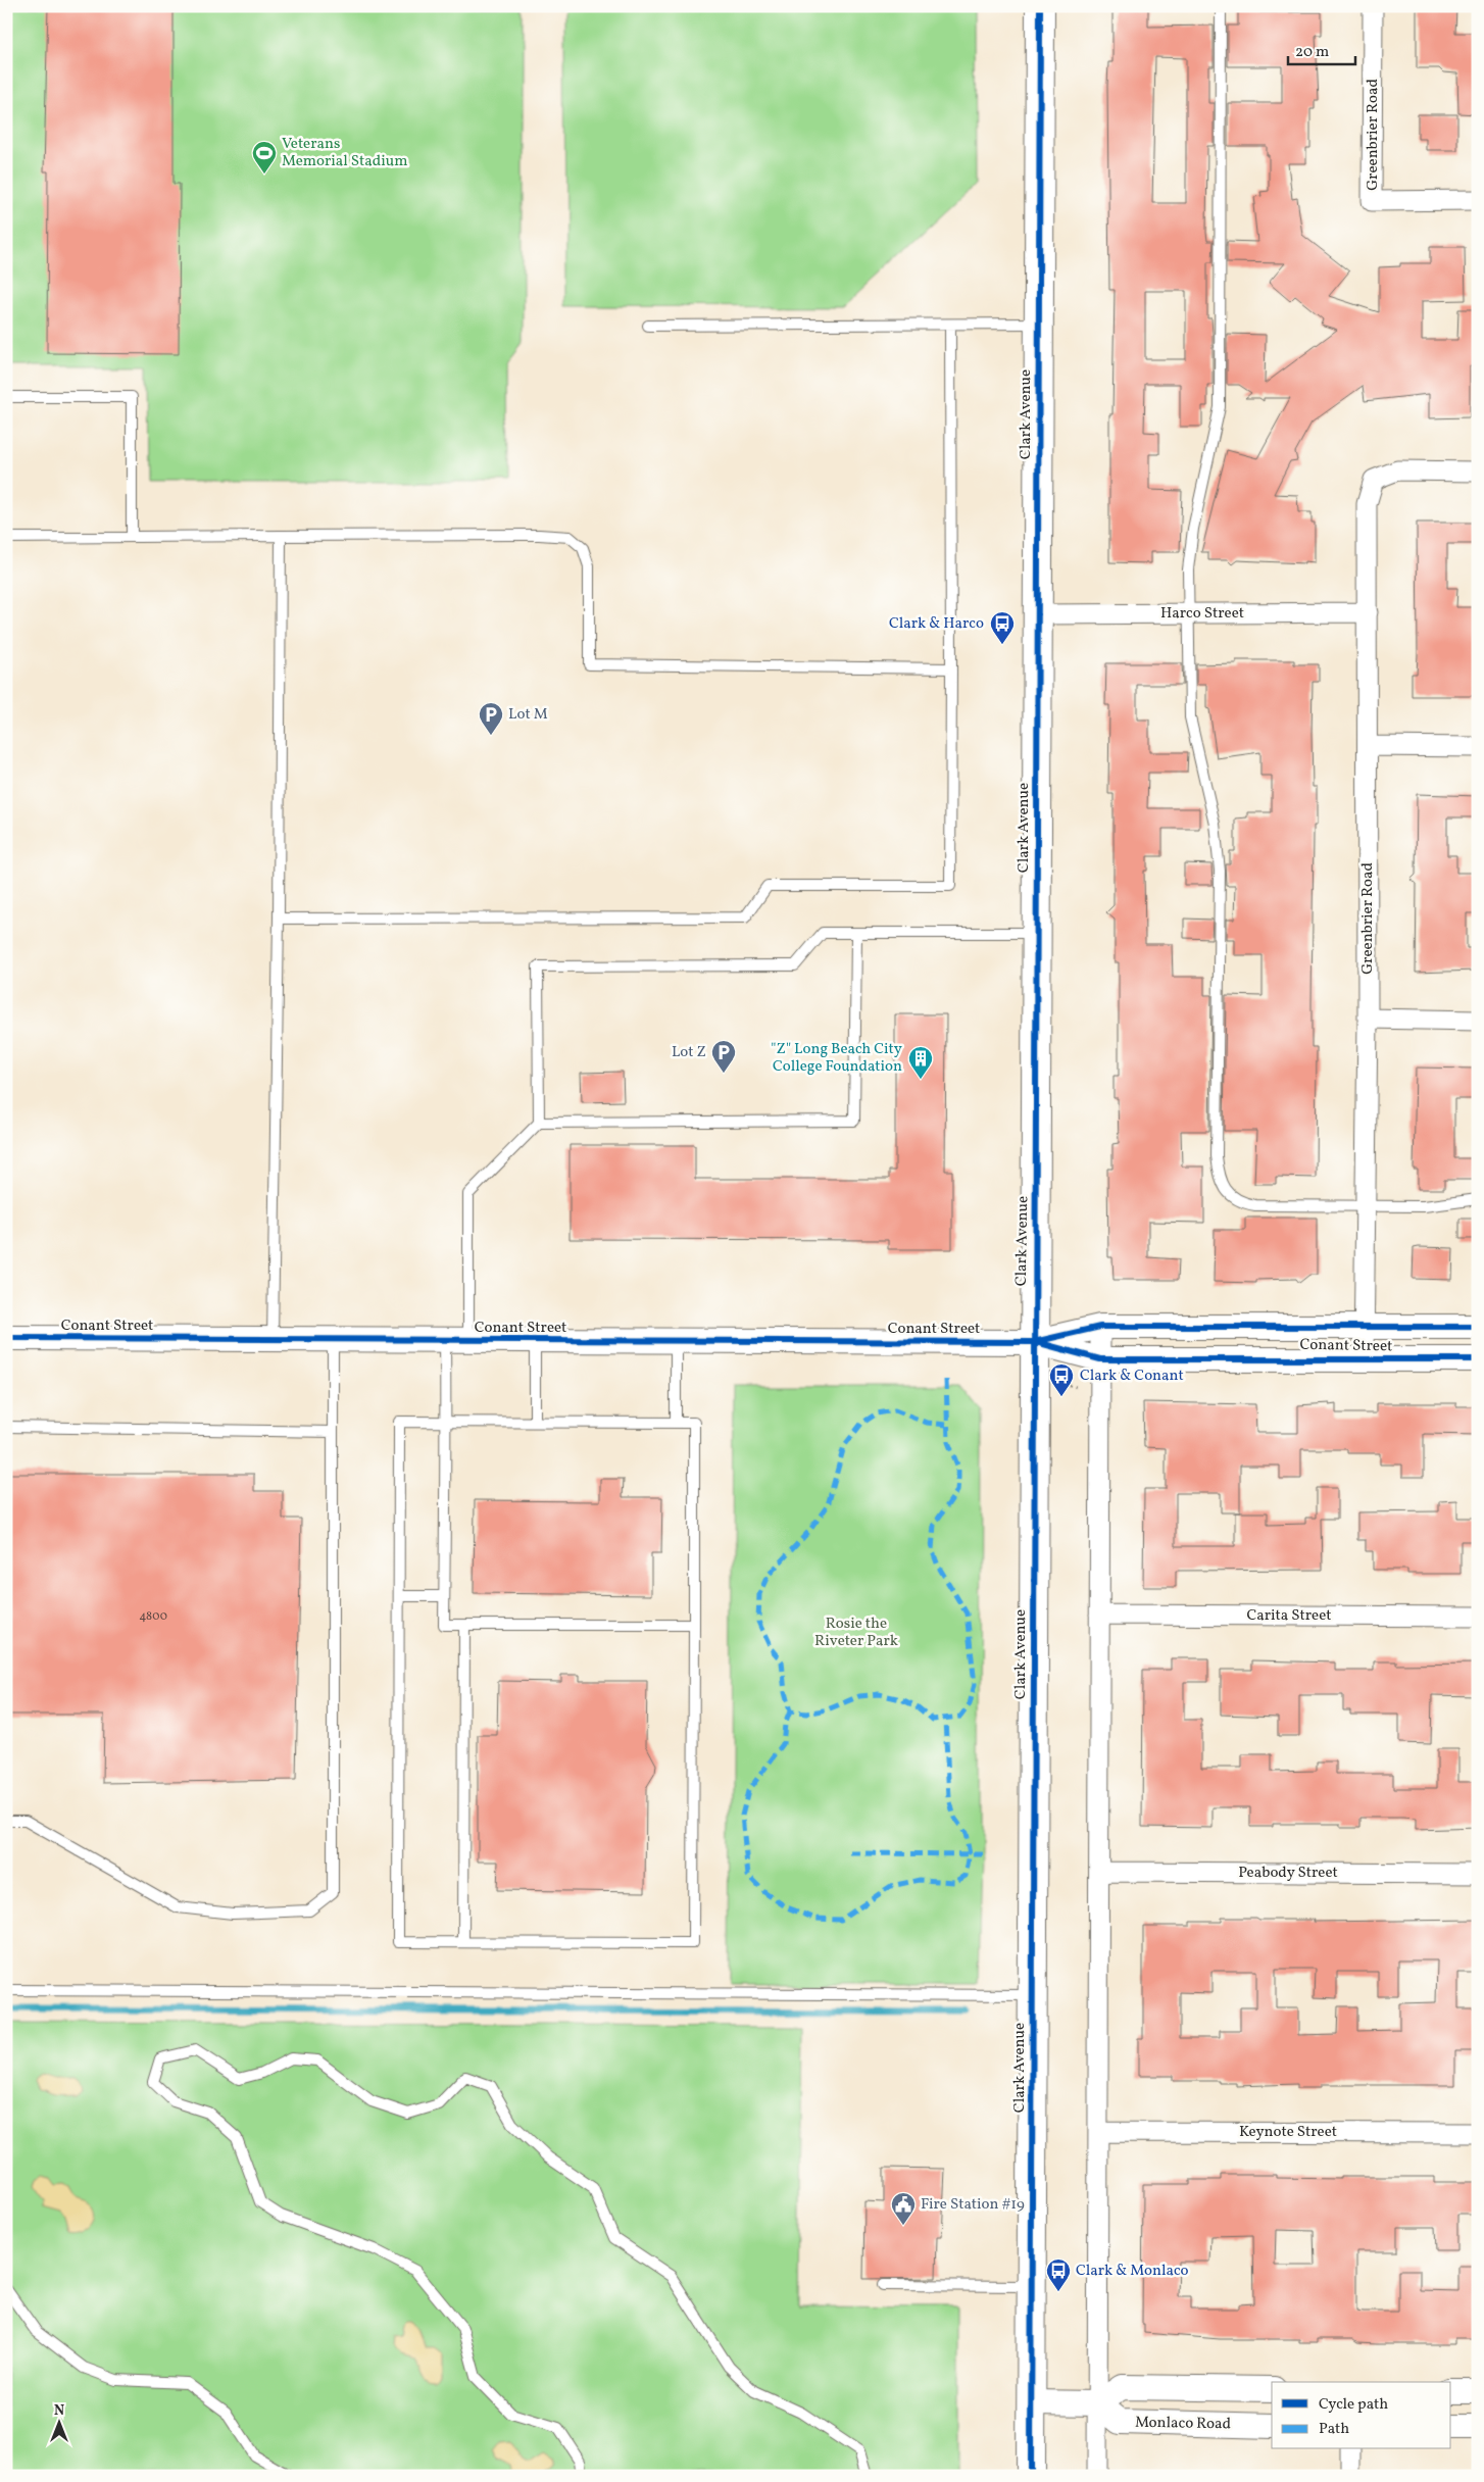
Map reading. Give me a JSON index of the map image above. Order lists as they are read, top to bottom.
{
  "streets": {
    "main road": ["Clark Avenue"],
    "street": [
      "Greenbrier Road",
      "Harco Street",
      "Conant Street",
      "Carita Street",
      "Peabody Street",
      "Keynote Street",
      "Monlaco Road"
    ]
  },
  "crossings": [
    ["Greenbrier Road", "Harco Street"],
    ["Greenbrier Road", "Conant Street"],
    ["Clark Avenue", "Harco Street"],
    ["Clark Avenue", "Conant Street"]
  ],
  "parks": ["Rosie the Riveter Park"],
  "places": {
    "sports": ["Veterans Memorial Stadium"],
    "bus stop": ["Clark & Harco", "Clark & Conant", "Clark & Monlaco"],
    "parking": ["Lot M", "Lot Z"],
    "building": ["\"Z\" Long Beach City College Foundation"],
    "public building": ["Fire Station #19"]
  },
  "house_numbers": ["4800"],
  "legend": ["Cycle path", "Path"],
  "scale_bar": "20 m",
  "north": "top"
}
